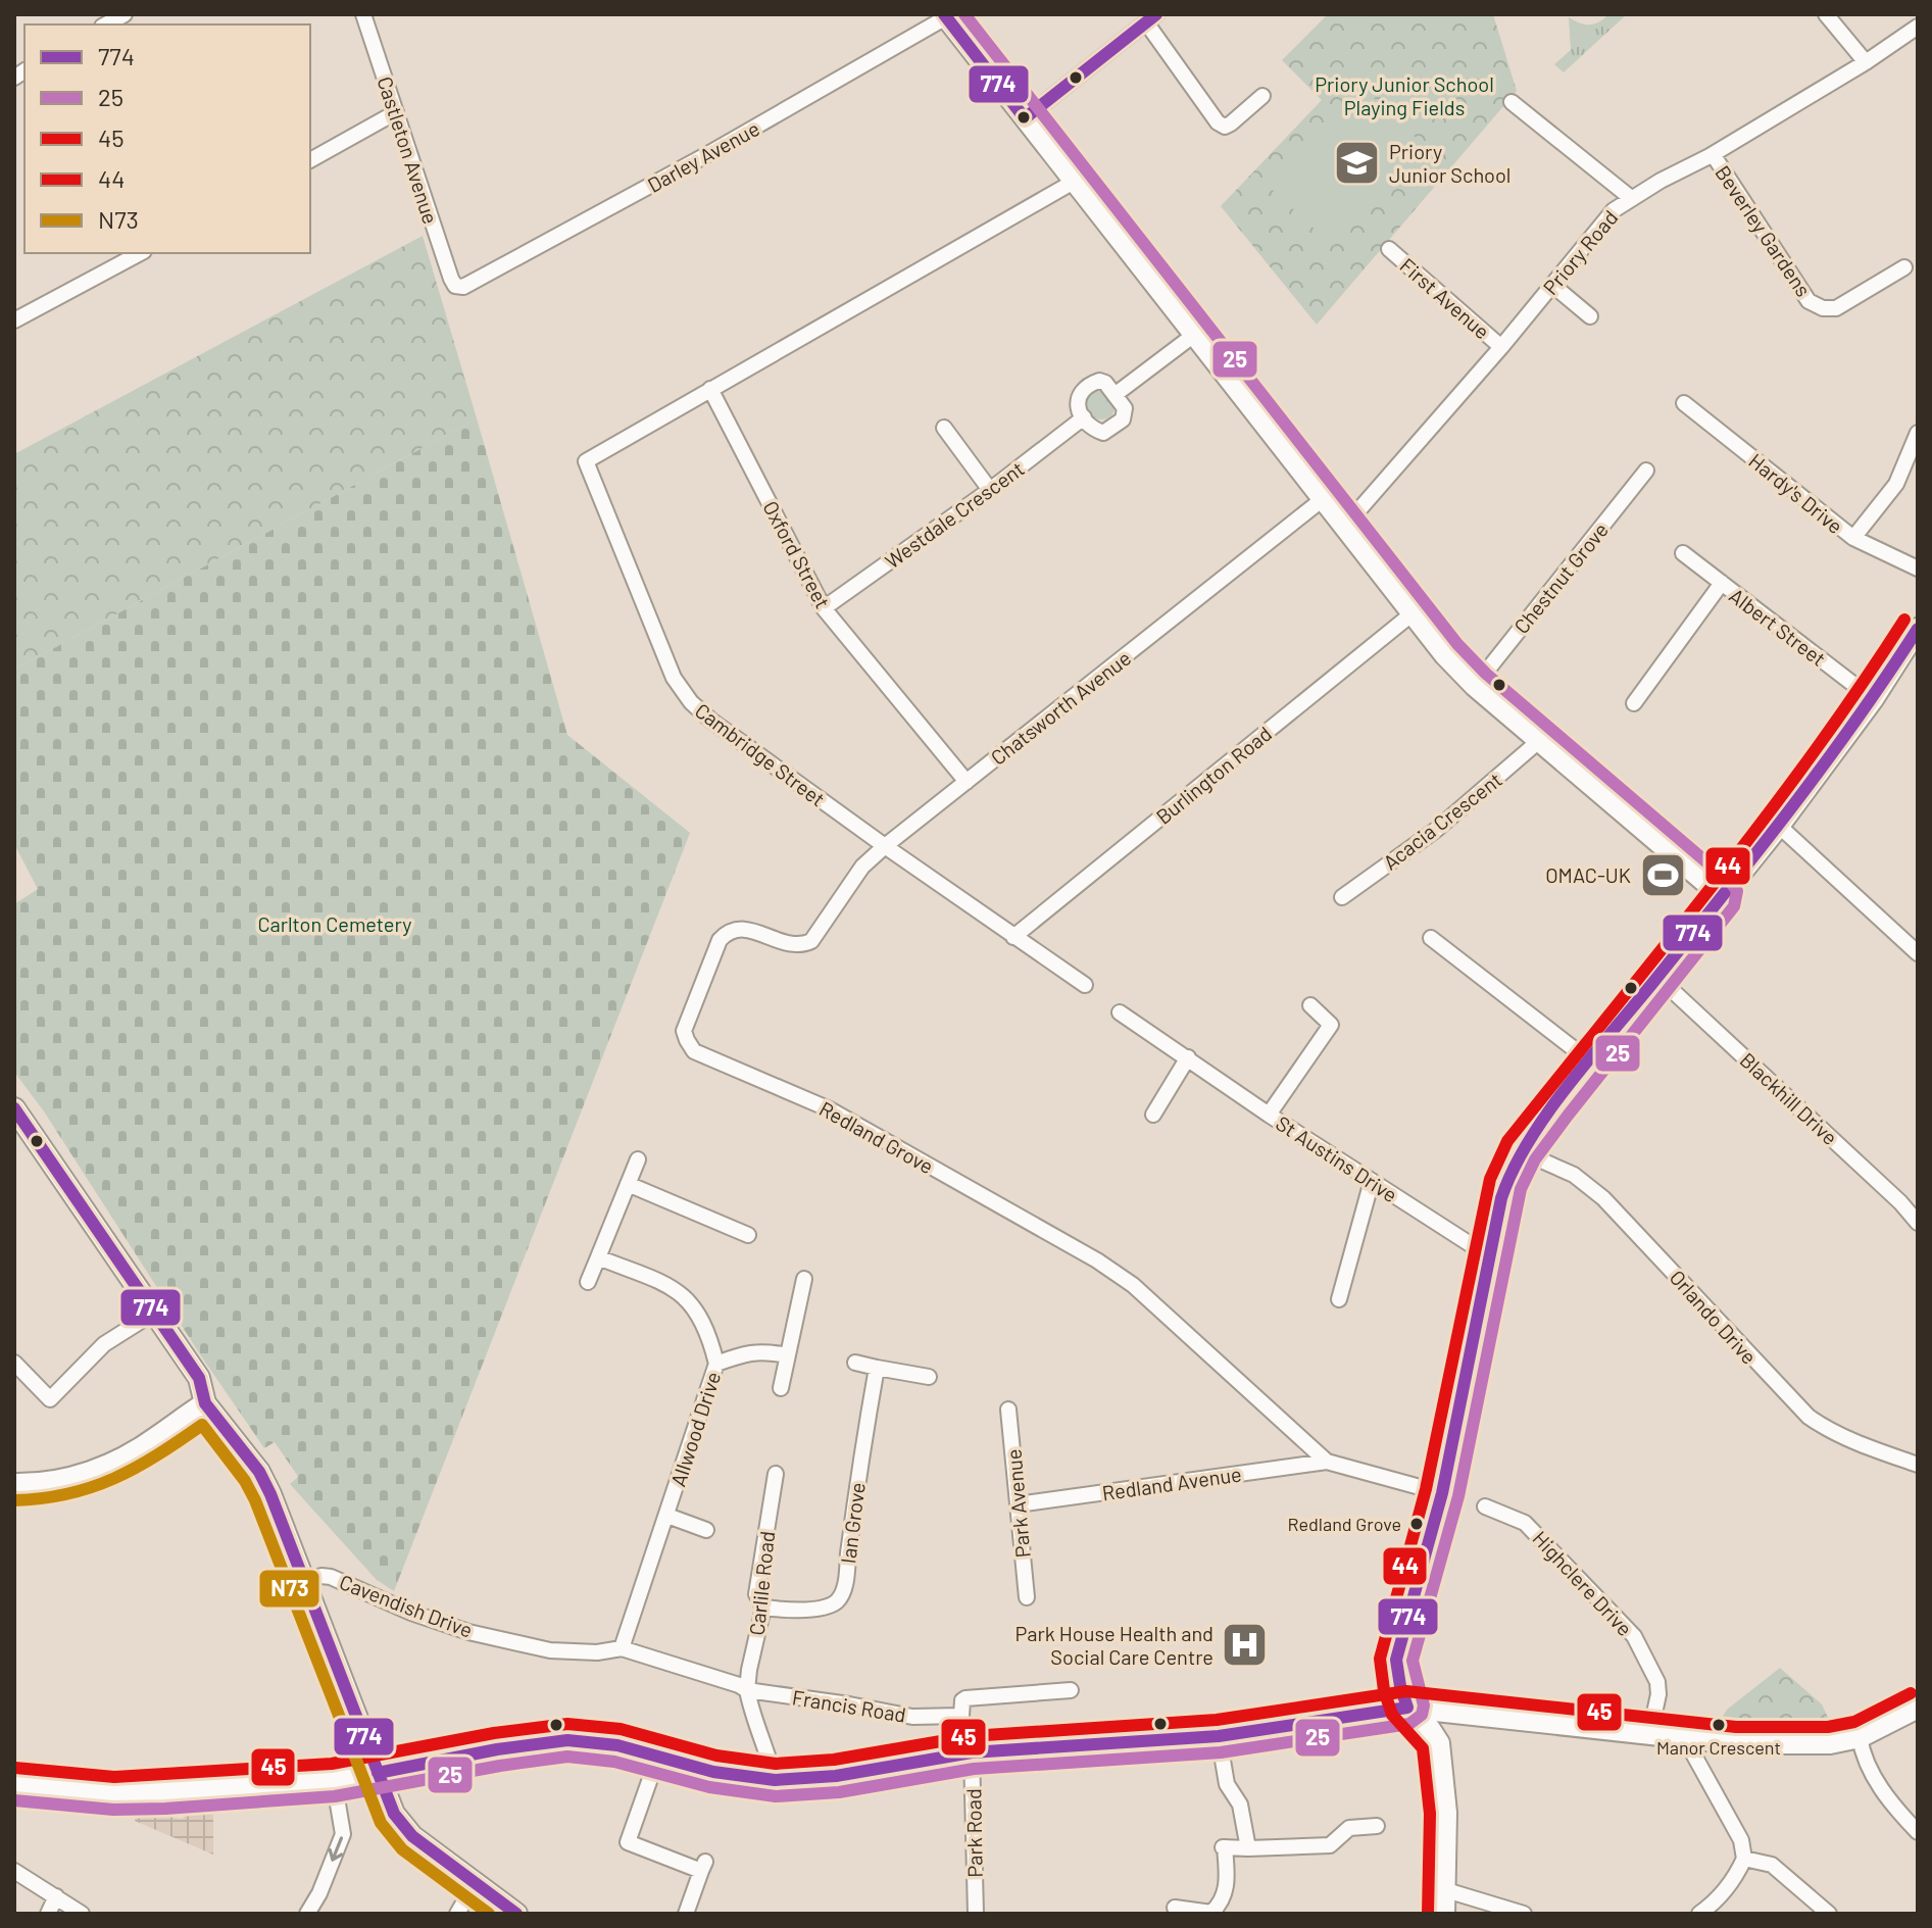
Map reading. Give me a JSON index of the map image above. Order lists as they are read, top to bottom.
{
  "streets": {
    "street": [
      "Castleton Avenue",
      "Darley Avenue",
      "Beverley Gardens",
      "Priory Road",
      "First Avenue",
      "Hardy's Drive",
      "Westdale Crescent",
      "Oxford Street",
      "Chestnut Grove",
      "Albert Street",
      "Chatsworth Avenue",
      "Cambridge Street",
      "Burlington Road",
      "Acacia Crescent",
      "Blackhill Drive",
      "Redland Grove",
      "St Austins Drive",
      "Orlando Drive",
      "Allwood Drive",
      "Redland Avenue",
      "Park Avenue",
      "Ian Grove",
      "Carlile Road",
      "Highclere Drive",
      "Cavendish Drive",
      "Francis Road",
      "Park Road"
    ]
  },
  "crossings": [
    ["Castleton Avenue", "Darley Avenue"],
    ["Beverley Gardens", "Priory Road"],
    ["Priory Road", "First Avenue"],
    ["Westdale Crescent", "Oxford Street"],
    ["Oxford Street", "Chatsworth Avenue"],
    ["Oxford Street", "Cambridge Street"],
    ["Chatsworth Avenue", "Cambridge Street"],
    ["Chatsworth Avenue", "Redland Grove"],
    ["Redland Grove", "Redland Avenue"],
    ["Allwood Drive", "Cavendish Drive"],
    ["Redland Avenue", "Park Avenue"],
    ["Ian Grove", "Carlile Road"],
    ["Carlile Road", "Cavendish Drive"],
    ["Carlile Road", "Francis Road"],
    ["Cavendish Drive", "Francis Road"]
  ],
  "parks": ["Priory Junior School Playing Fields", "Carlton Cemetery"],
  "places": {
    "school or university": ["Priory Junior School"],
    "sports": ["OMAC-UK"],
    "other": ["Redland Grove", "Manor Crescent"],
    "hospital": ["Park House Health and Social Care Centre"]
  },
  "lines": [
    "transit line 774",
    "transit line 25",
    "transit line 44",
    "transit line N73",
    "transit line 45"
  ],
  "legend": [
    "774",
    "25",
    "45",
    "44",
    "N73"
  ]
}
